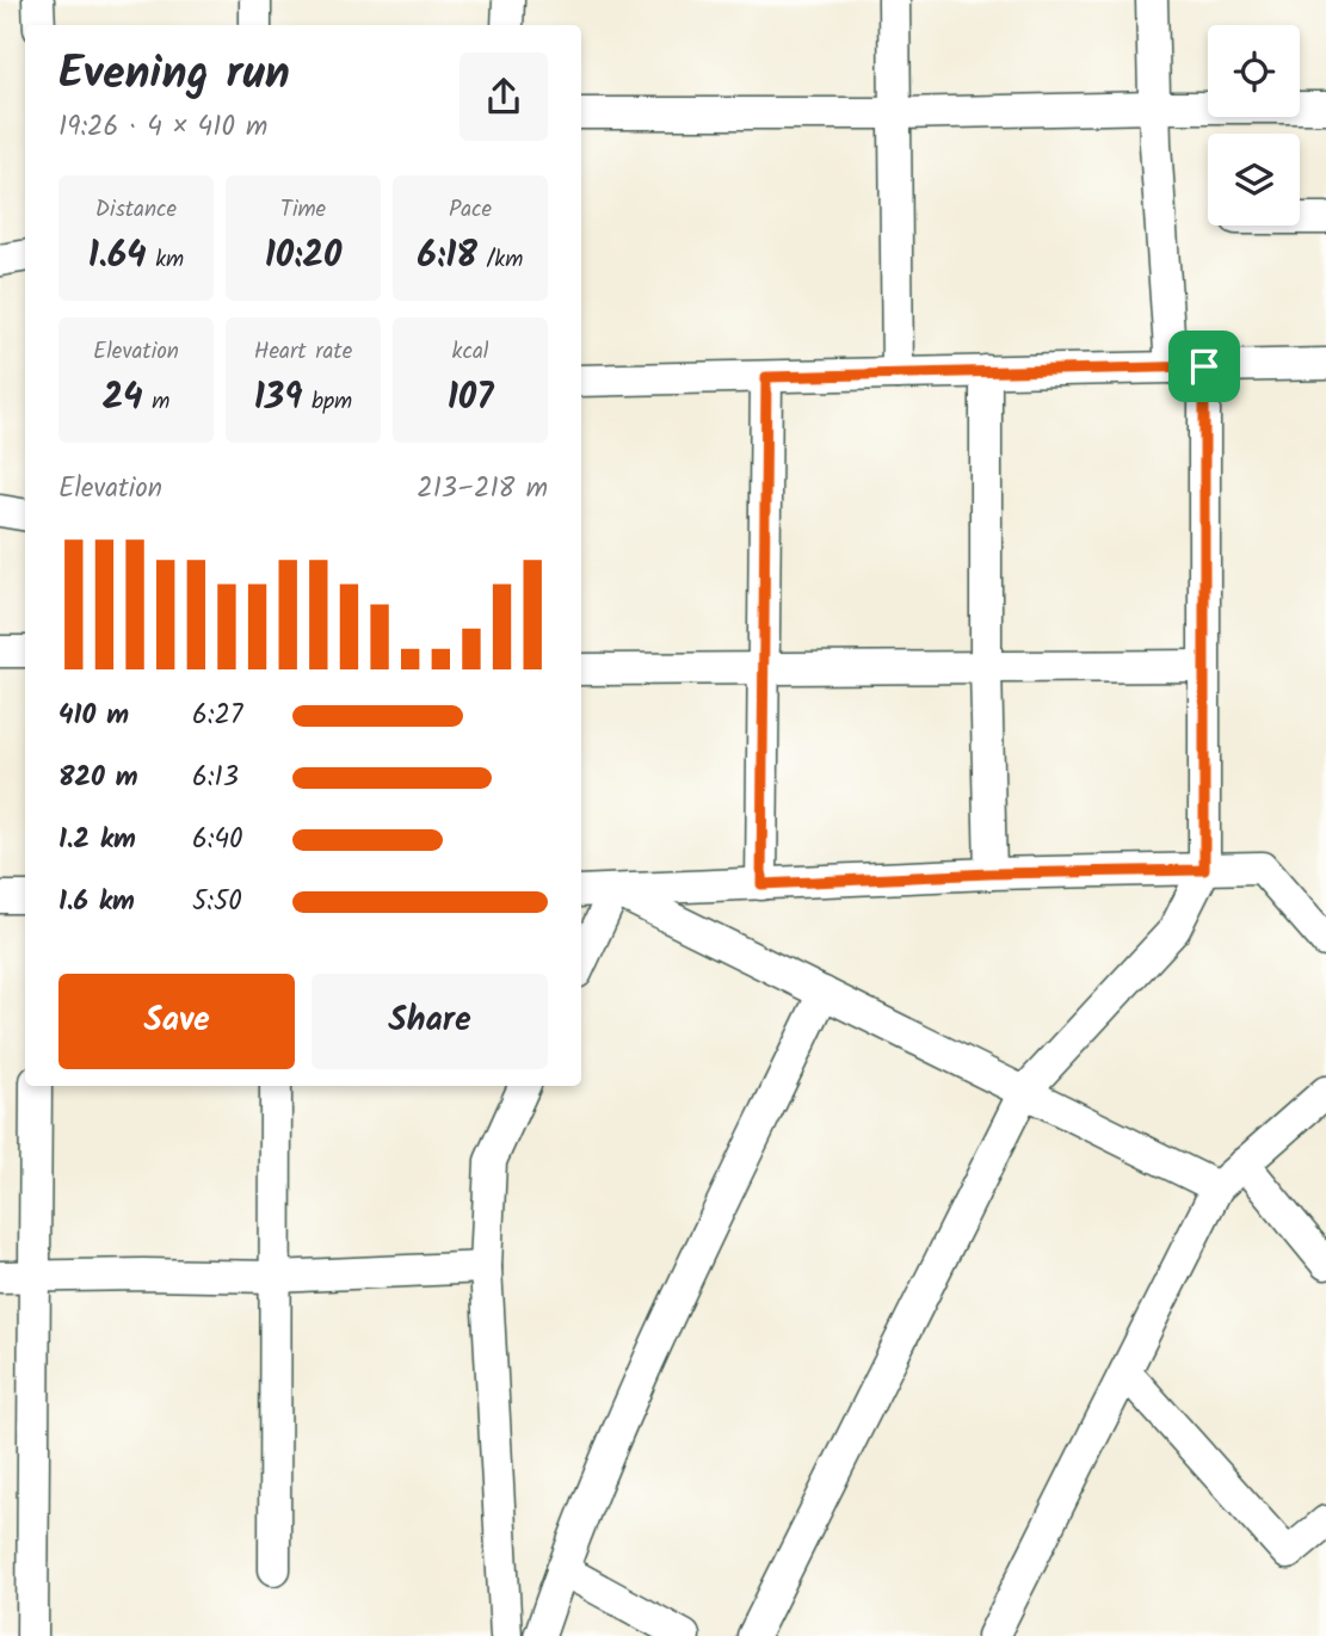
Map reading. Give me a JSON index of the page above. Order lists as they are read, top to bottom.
{
  "page": {
    "heading": ["Evening run", "19:26 · 4 × 410 m"],
    "stats": [
      ["Distance", "1.64 km"],
      ["Time", "10:20"],
      ["Pace", "6:18 /km"],
      ["Elevation", "24 m"],
      ["Heart rate", "139 bpm"],
      ["kcal", "107"]
    ],
    "chart": ["Elevation", "213–218 m"],
    "list": [
      {
        "name": "410 m",
        "note": "6:27"
      },
      {
        "name": "820 m",
        "note": "6:13"
      },
      {
        "name": "1.2 km",
        "note": "6:40"
      },
      {
        "name": "1.6 km",
        "note": "5:50"
      }
    ],
    "buttons": ["Save", "Share"]
  }
}
